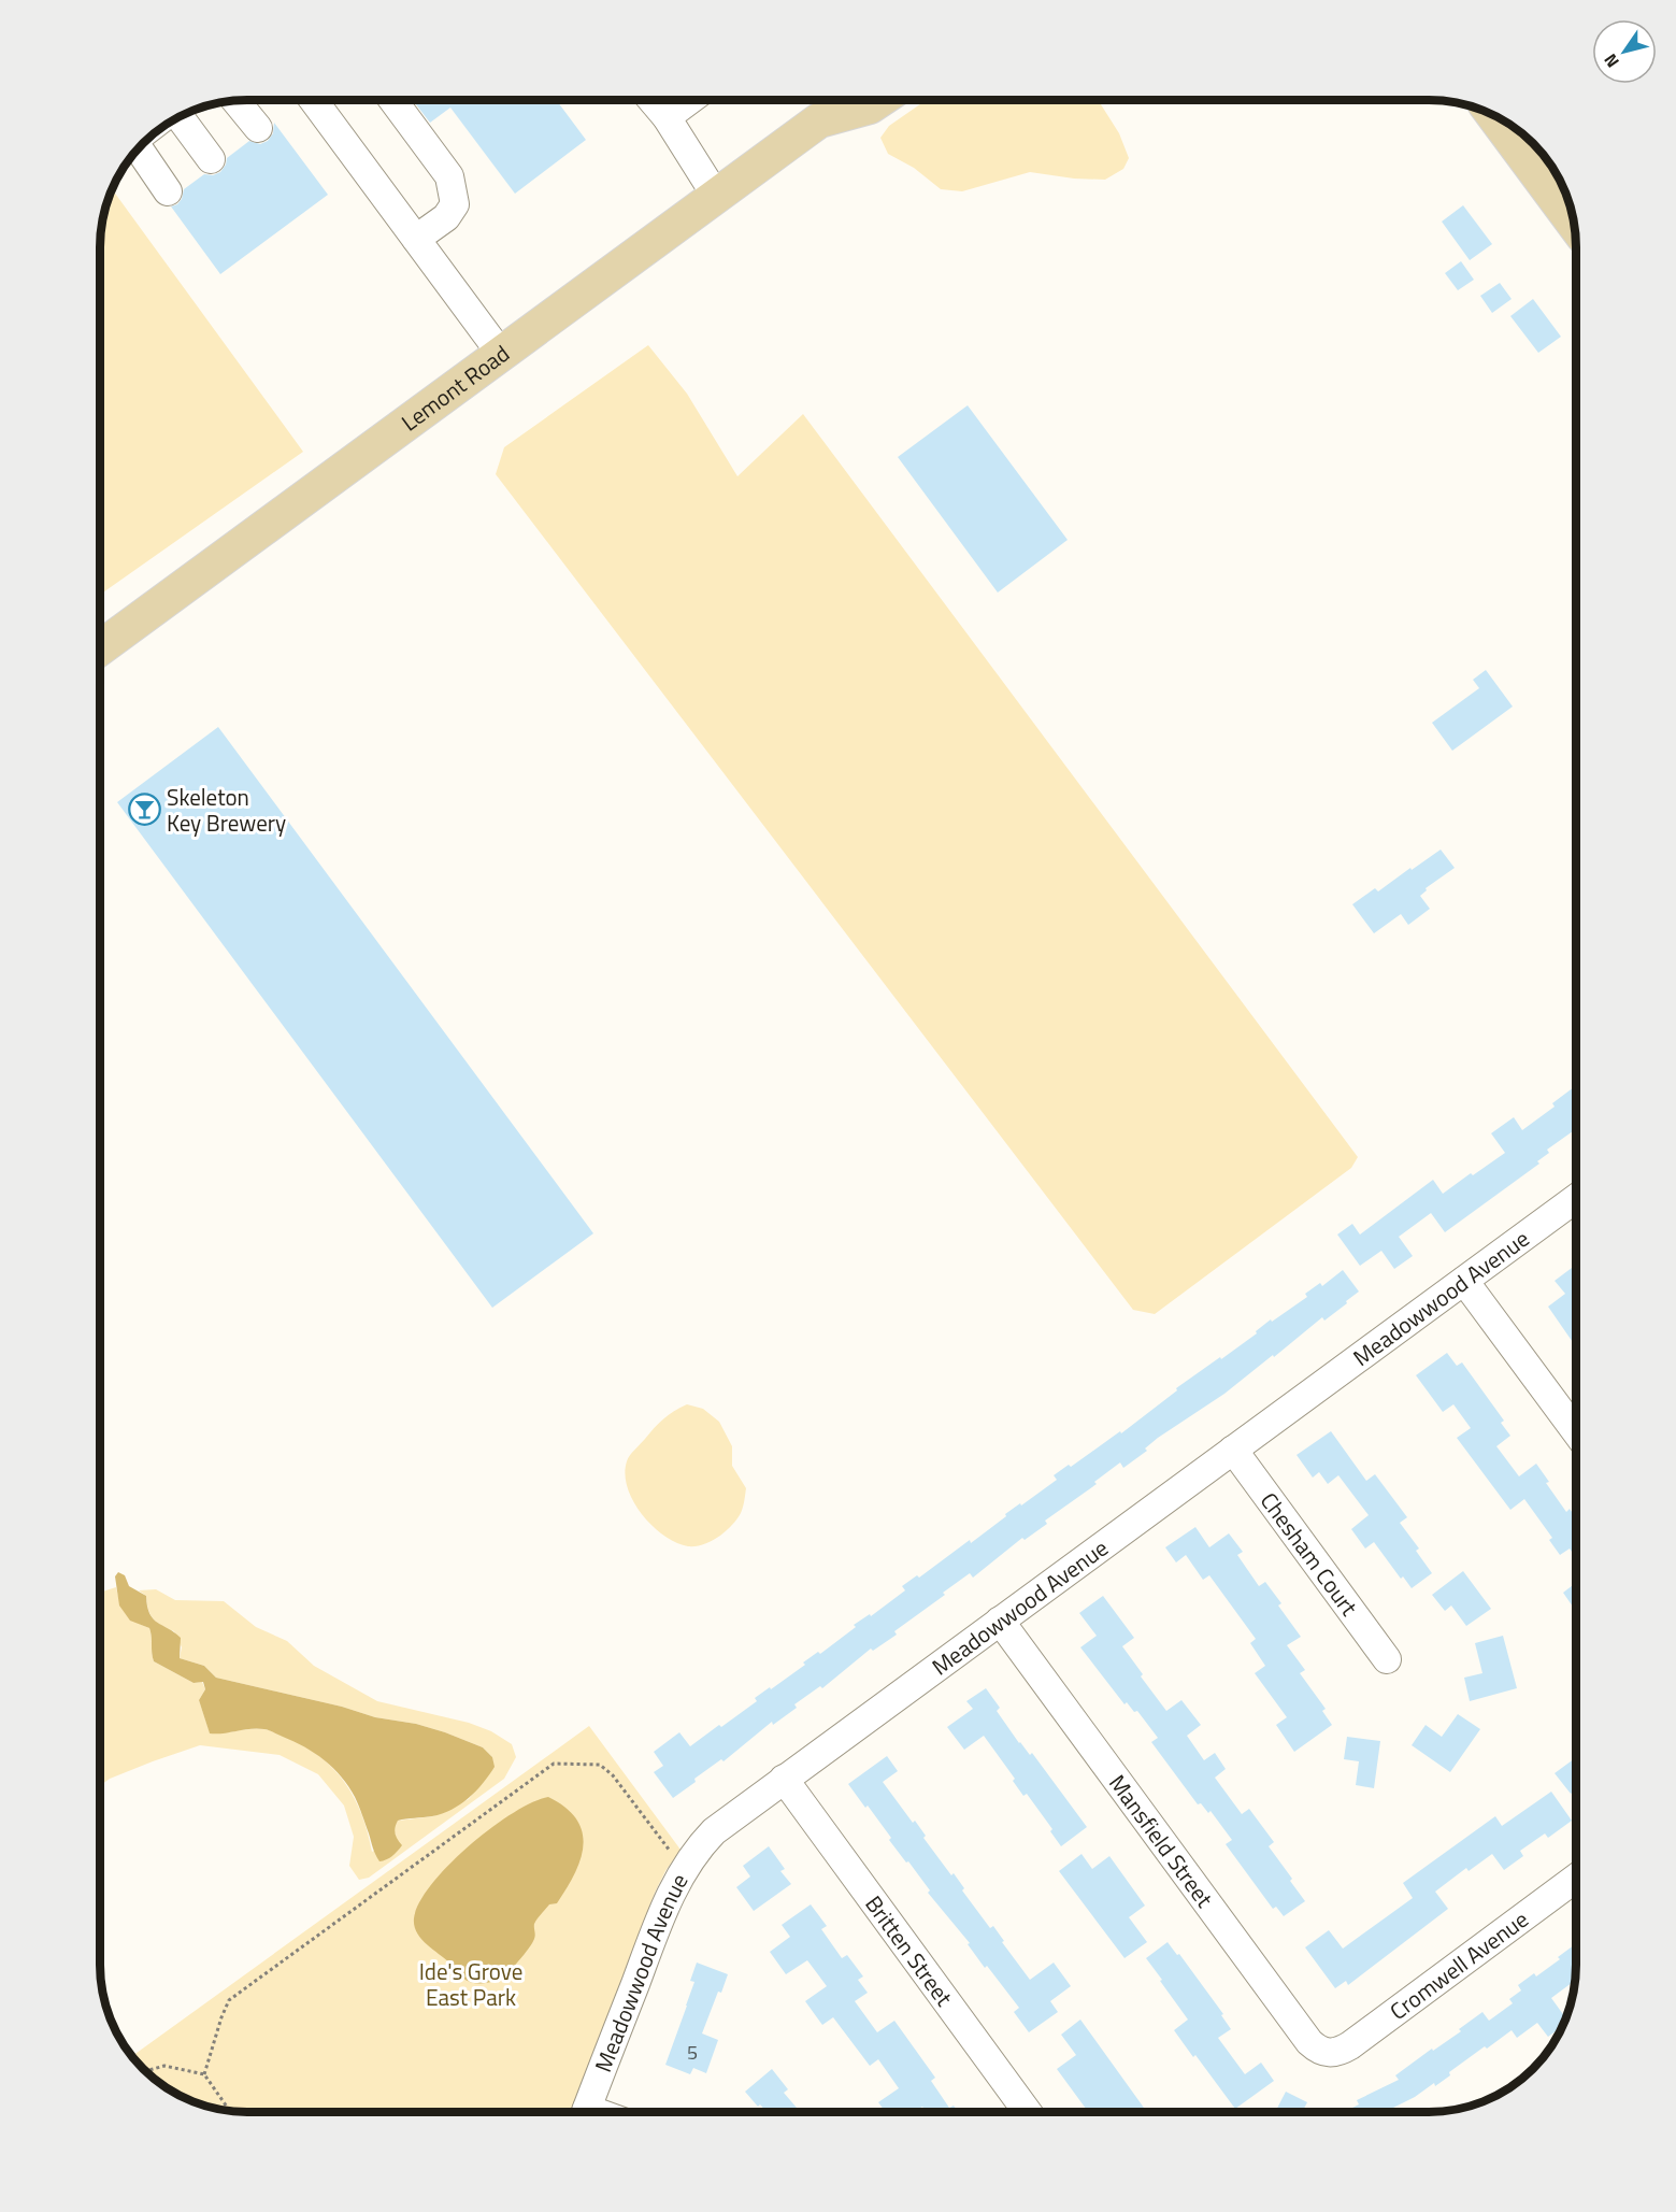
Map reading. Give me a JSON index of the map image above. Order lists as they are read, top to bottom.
{
  "streets": {
    "main road": ["Lemont Road"],
    "street": [
      "Meadowwood Avenue",
      "Chesham Court",
      "Mansfield Street",
      "Britten Street",
      "Cromwell Avenue"
    ]
  },
  "crossings": [
    ["Meadowwood Avenue", "Chesham Court"],
    ["Meadowwood Avenue", "Mansfield Street"],
    ["Meadowwood Avenue", "Britten Street"],
    ["Mansfield Street", "Cromwell Avenue"]
  ],
  "parks": ["Ide's Grove East Park"],
  "places": {
    "bar": ["Skeleton Key Brewery"]
  },
  "house_numbers": ["5"],
  "north": "bottom left"
}
